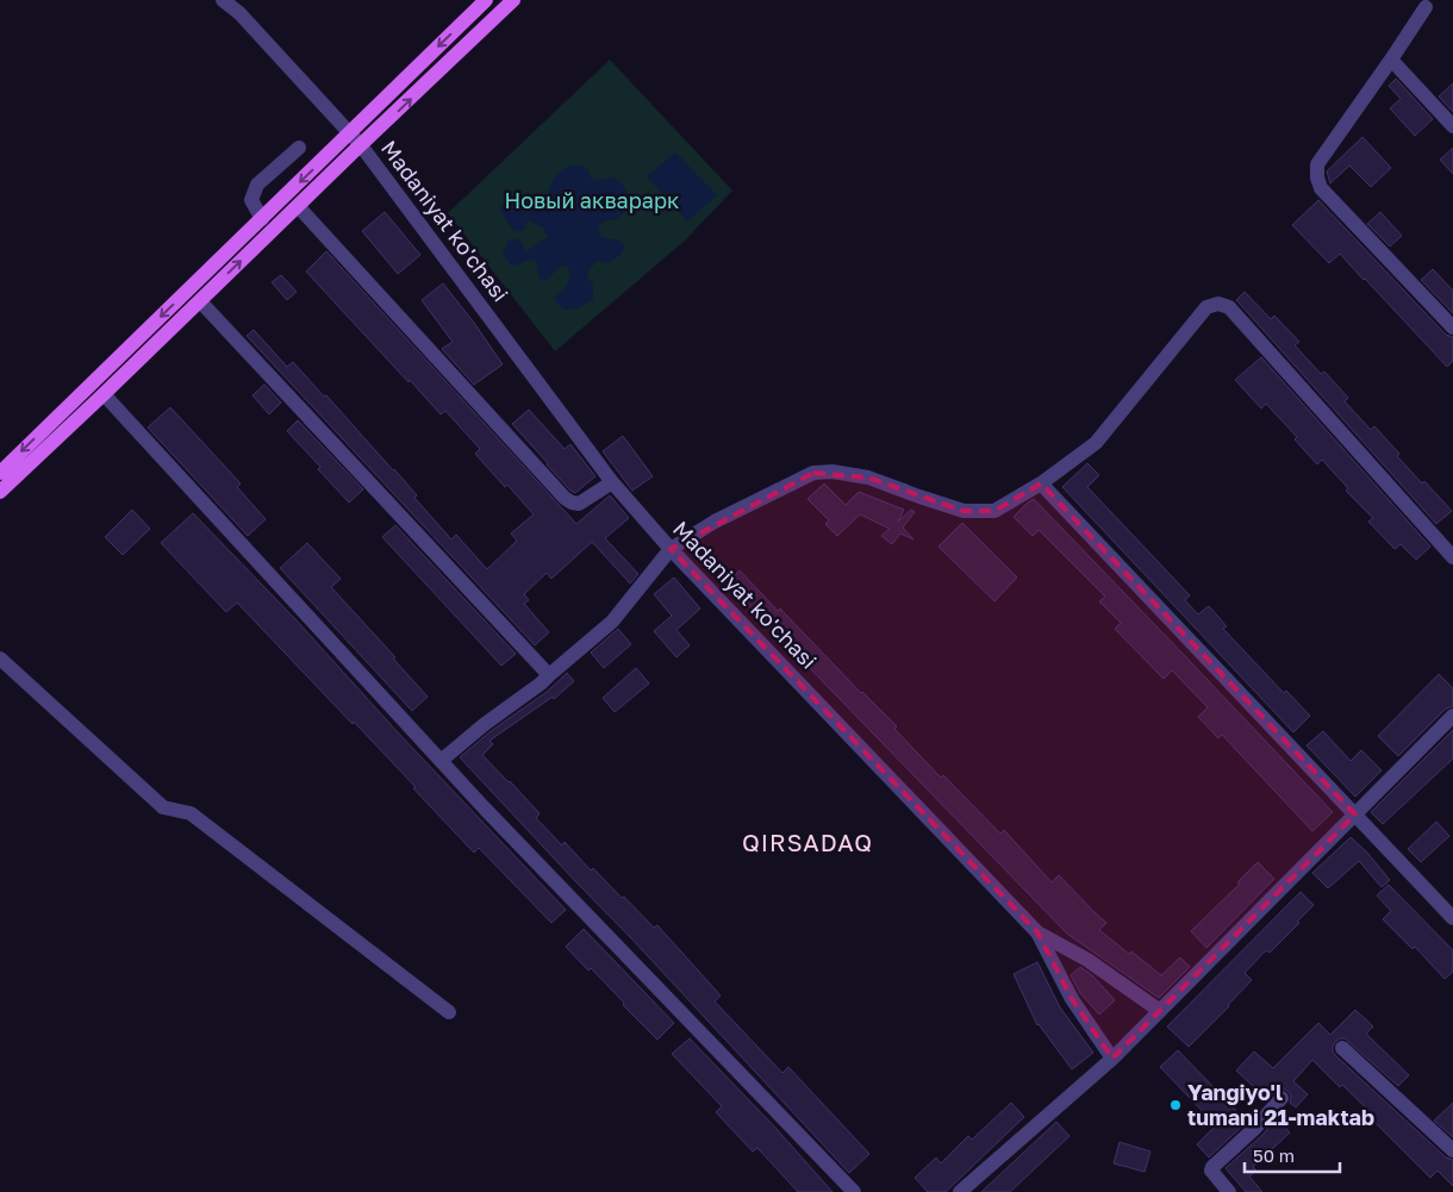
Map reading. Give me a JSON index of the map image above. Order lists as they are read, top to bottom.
{
  "streets": {
    "street": ["Madaniyat ko'chasi"]
  },
  "districts": ["QIRSADAQ"],
  "parks": ["Новый акварарк"],
  "places": ["Yangiyo'l tumani 21-maktab"],
  "scale_bar": "50 m"
}
